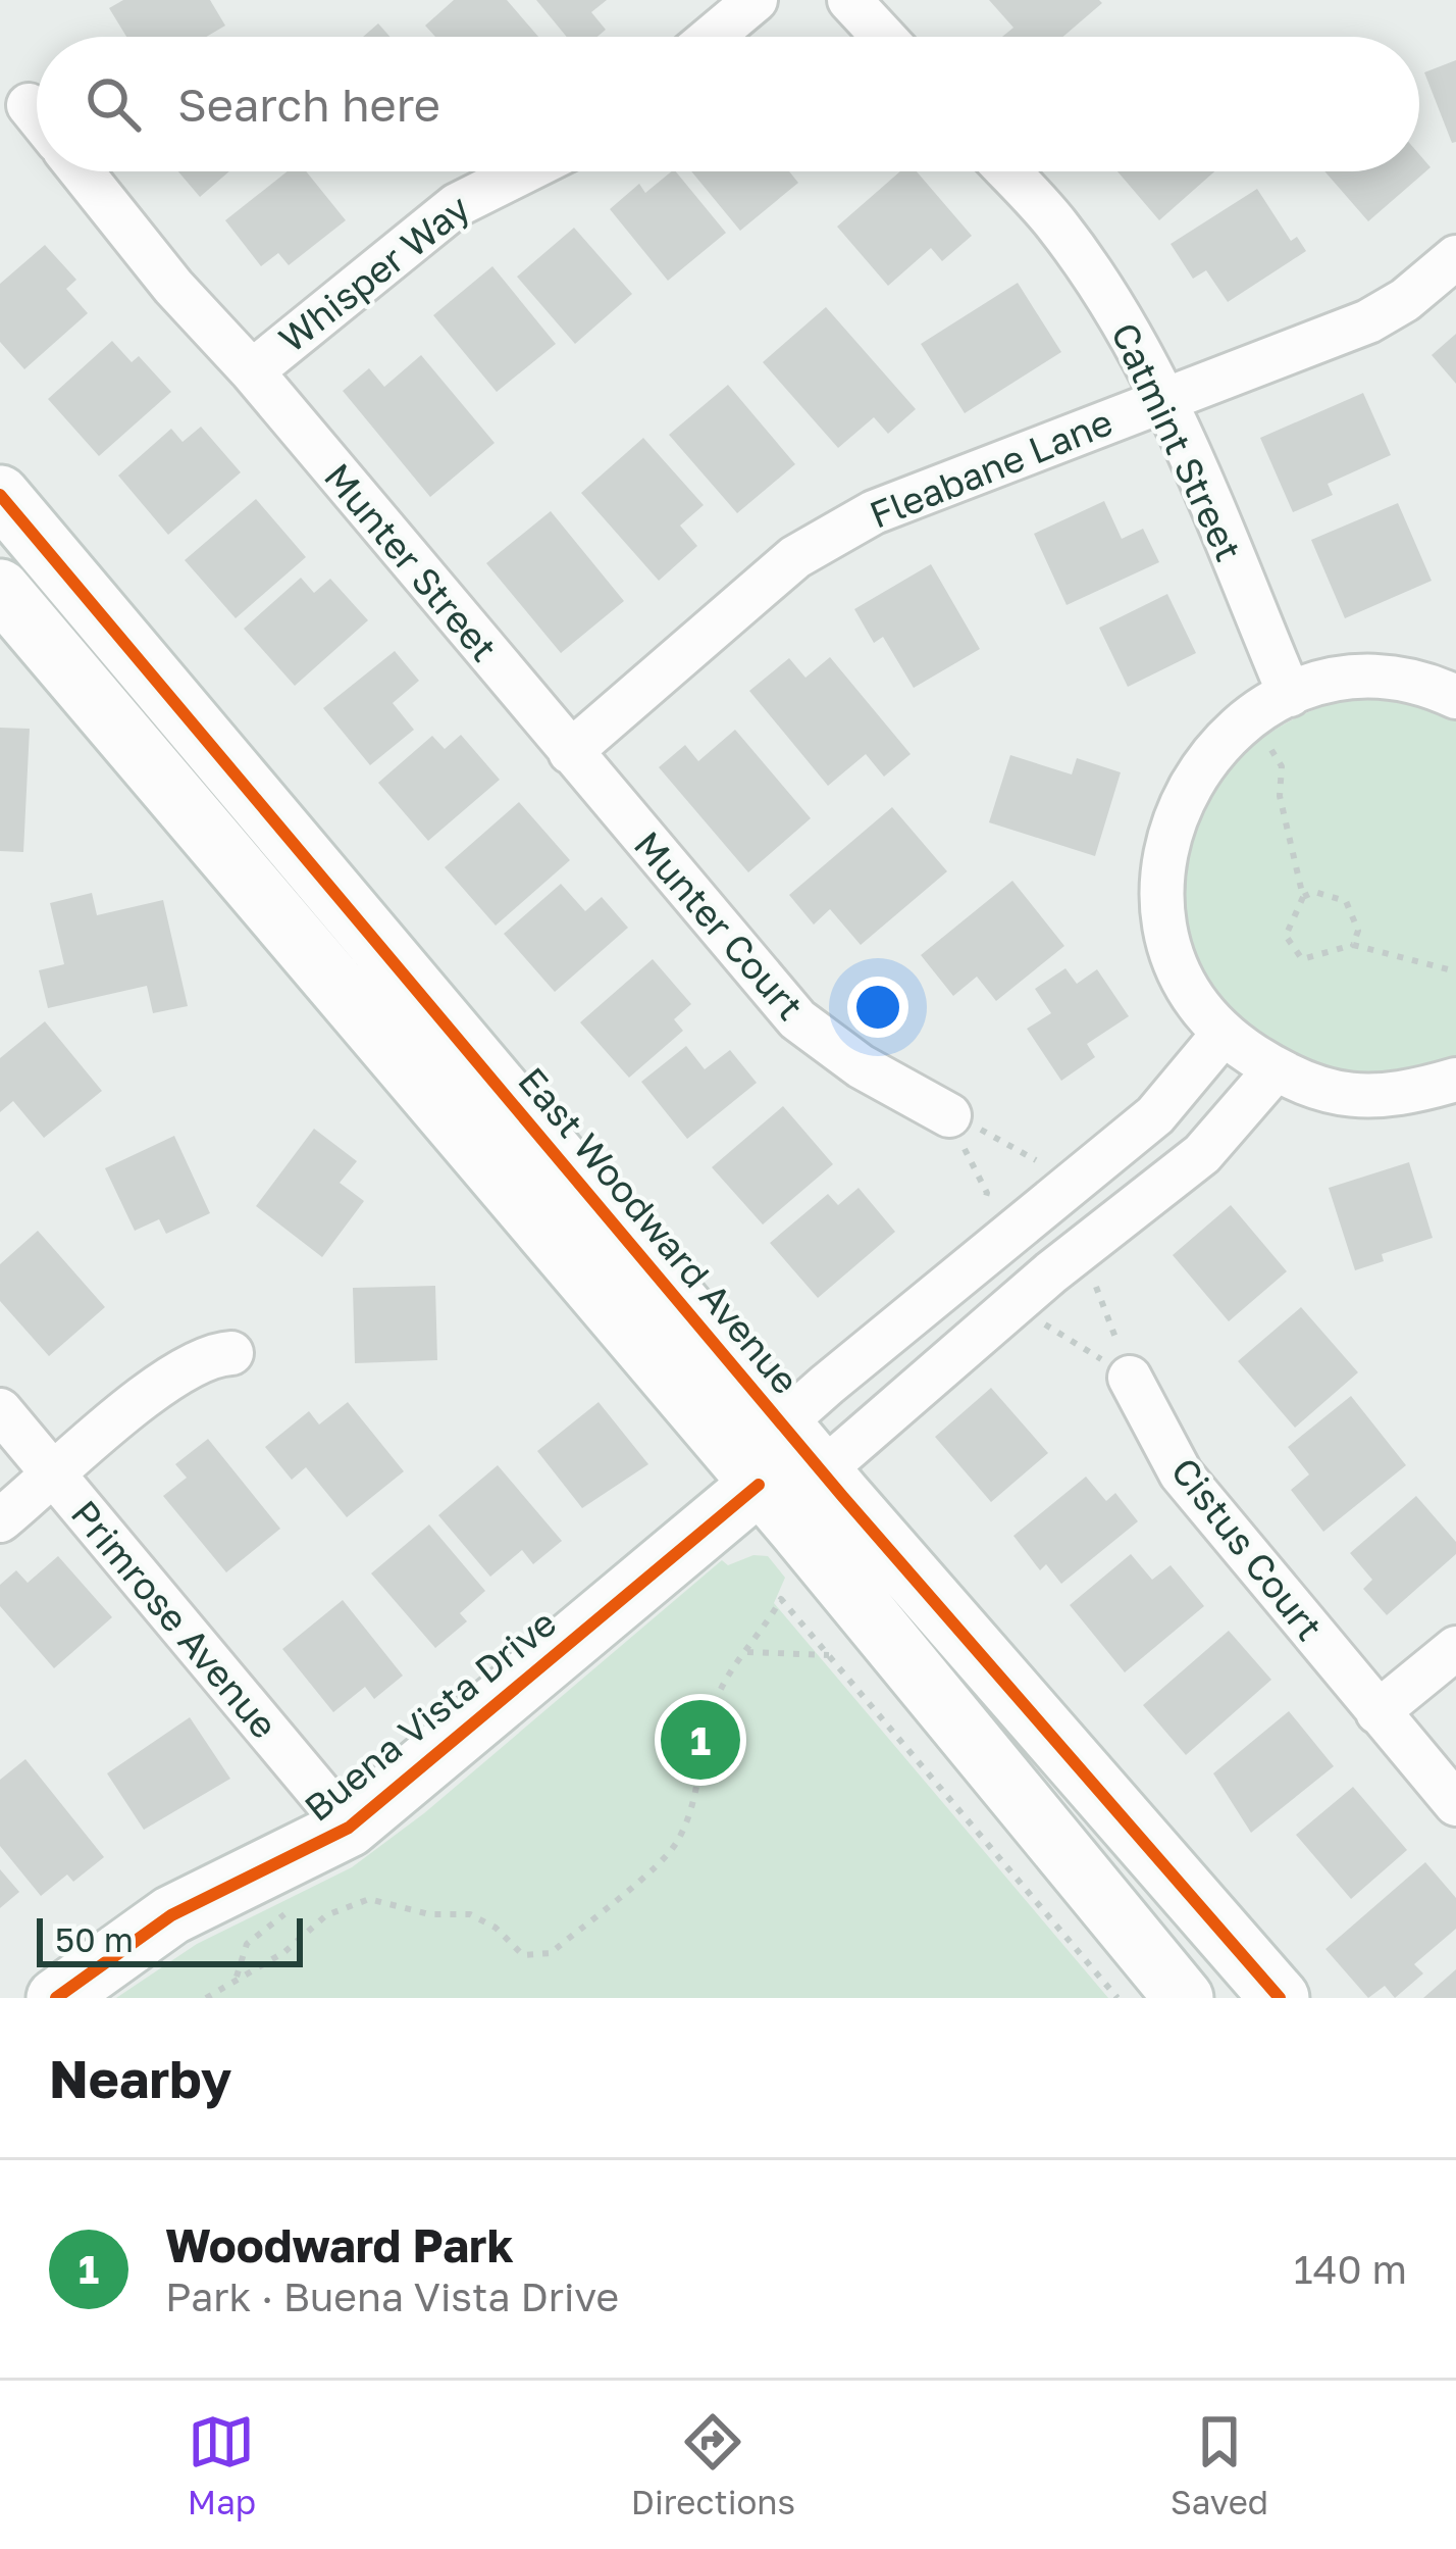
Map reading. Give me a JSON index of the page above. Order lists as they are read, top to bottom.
{
  "streets": {
    "street": [
      "Whisper Way",
      "Catmint Street",
      "Fleabane Lane",
      "Munter Street",
      "Munter Court",
      "East Woodward Avenue",
      "Cistus Court",
      "Primrose Avenue",
      "Buena Vista Drive"
    ]
  },
  "crossings": [
    ["Whisper Way", "Munter Street"],
    ["Catmint Street", "Fleabane Lane"],
    ["Fleabane Lane", "Munter Street"],
    ["Fleabane Lane", "Munter Court"],
    ["Munter Street", "Munter Court"],
    ["East Woodward Avenue", "Buena Vista Drive"],
    ["Primrose Avenue", "Buena Vista Drive"]
  ],
  "scale_bar": "50 m",
  "page": {
    "search": "Search here",
    "pins": "1",
    "scale": "50 m",
    "heading": "Nearby",
    "list": [
      {
        "mark": "1",
        "name": "Woodward Park",
        "note": "Park · Buena Vista Drive",
        "value": "140 m"
      }
    ],
    "nav": ["Map", "Directions", "Saved"]
  }
}
